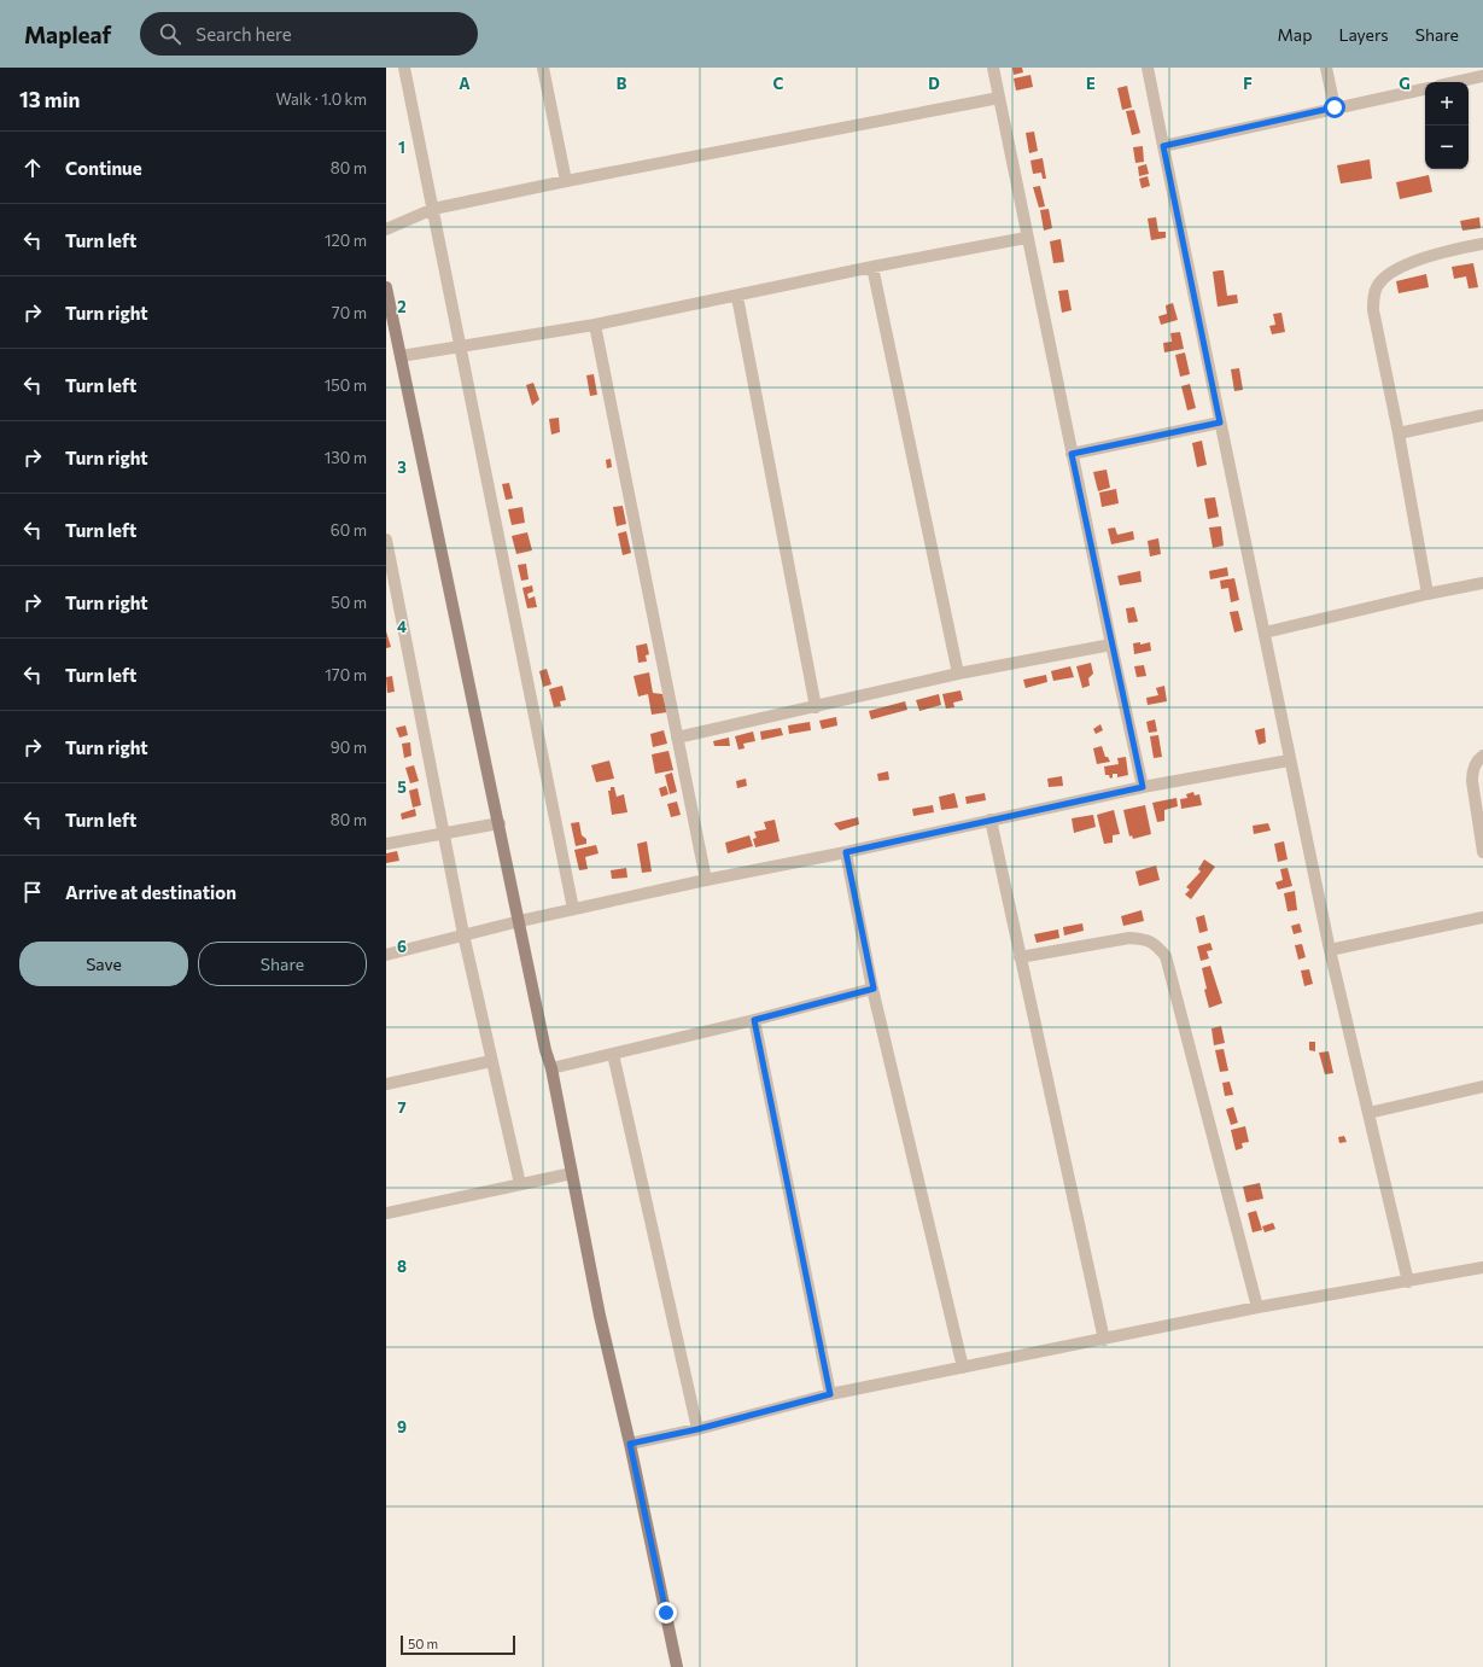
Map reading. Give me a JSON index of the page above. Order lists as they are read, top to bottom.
{
  "scale_bar": "50 m",
  "page": {
    "header": "Mapleaf",
    "search": "Search here",
    "nav": ["Map", "Layers", "Share"],
    "heading": ["13 min", "Walk · 1.0 km"],
    "map_buttons": ["+", "−"],
    "list": [
      ["Continue", "80 m"],
      ["Turn left", "120 m"],
      ["Turn right", "70 m"],
      ["Turn left", "150 m"],
      ["Turn right", "130 m"],
      ["Turn left", "60 m"],
      ["Turn right", "50 m"],
      ["Turn left", "170 m"],
      ["Turn right", "90 m"],
      ["Turn left", "80 m"],
      "Arrive at destination"
    ],
    "buttons": ["Save", "Share"],
    "scale": "50 m"
  },
  "grid": {
    "columns": [
      "A",
      "B",
      "C",
      "D",
      "E",
      "F",
      "G"
    ],
    "rows": [
      "1",
      "2",
      "3",
      "4",
      "5",
      "6",
      "7",
      "8",
      "9"
    ]
  }
}
